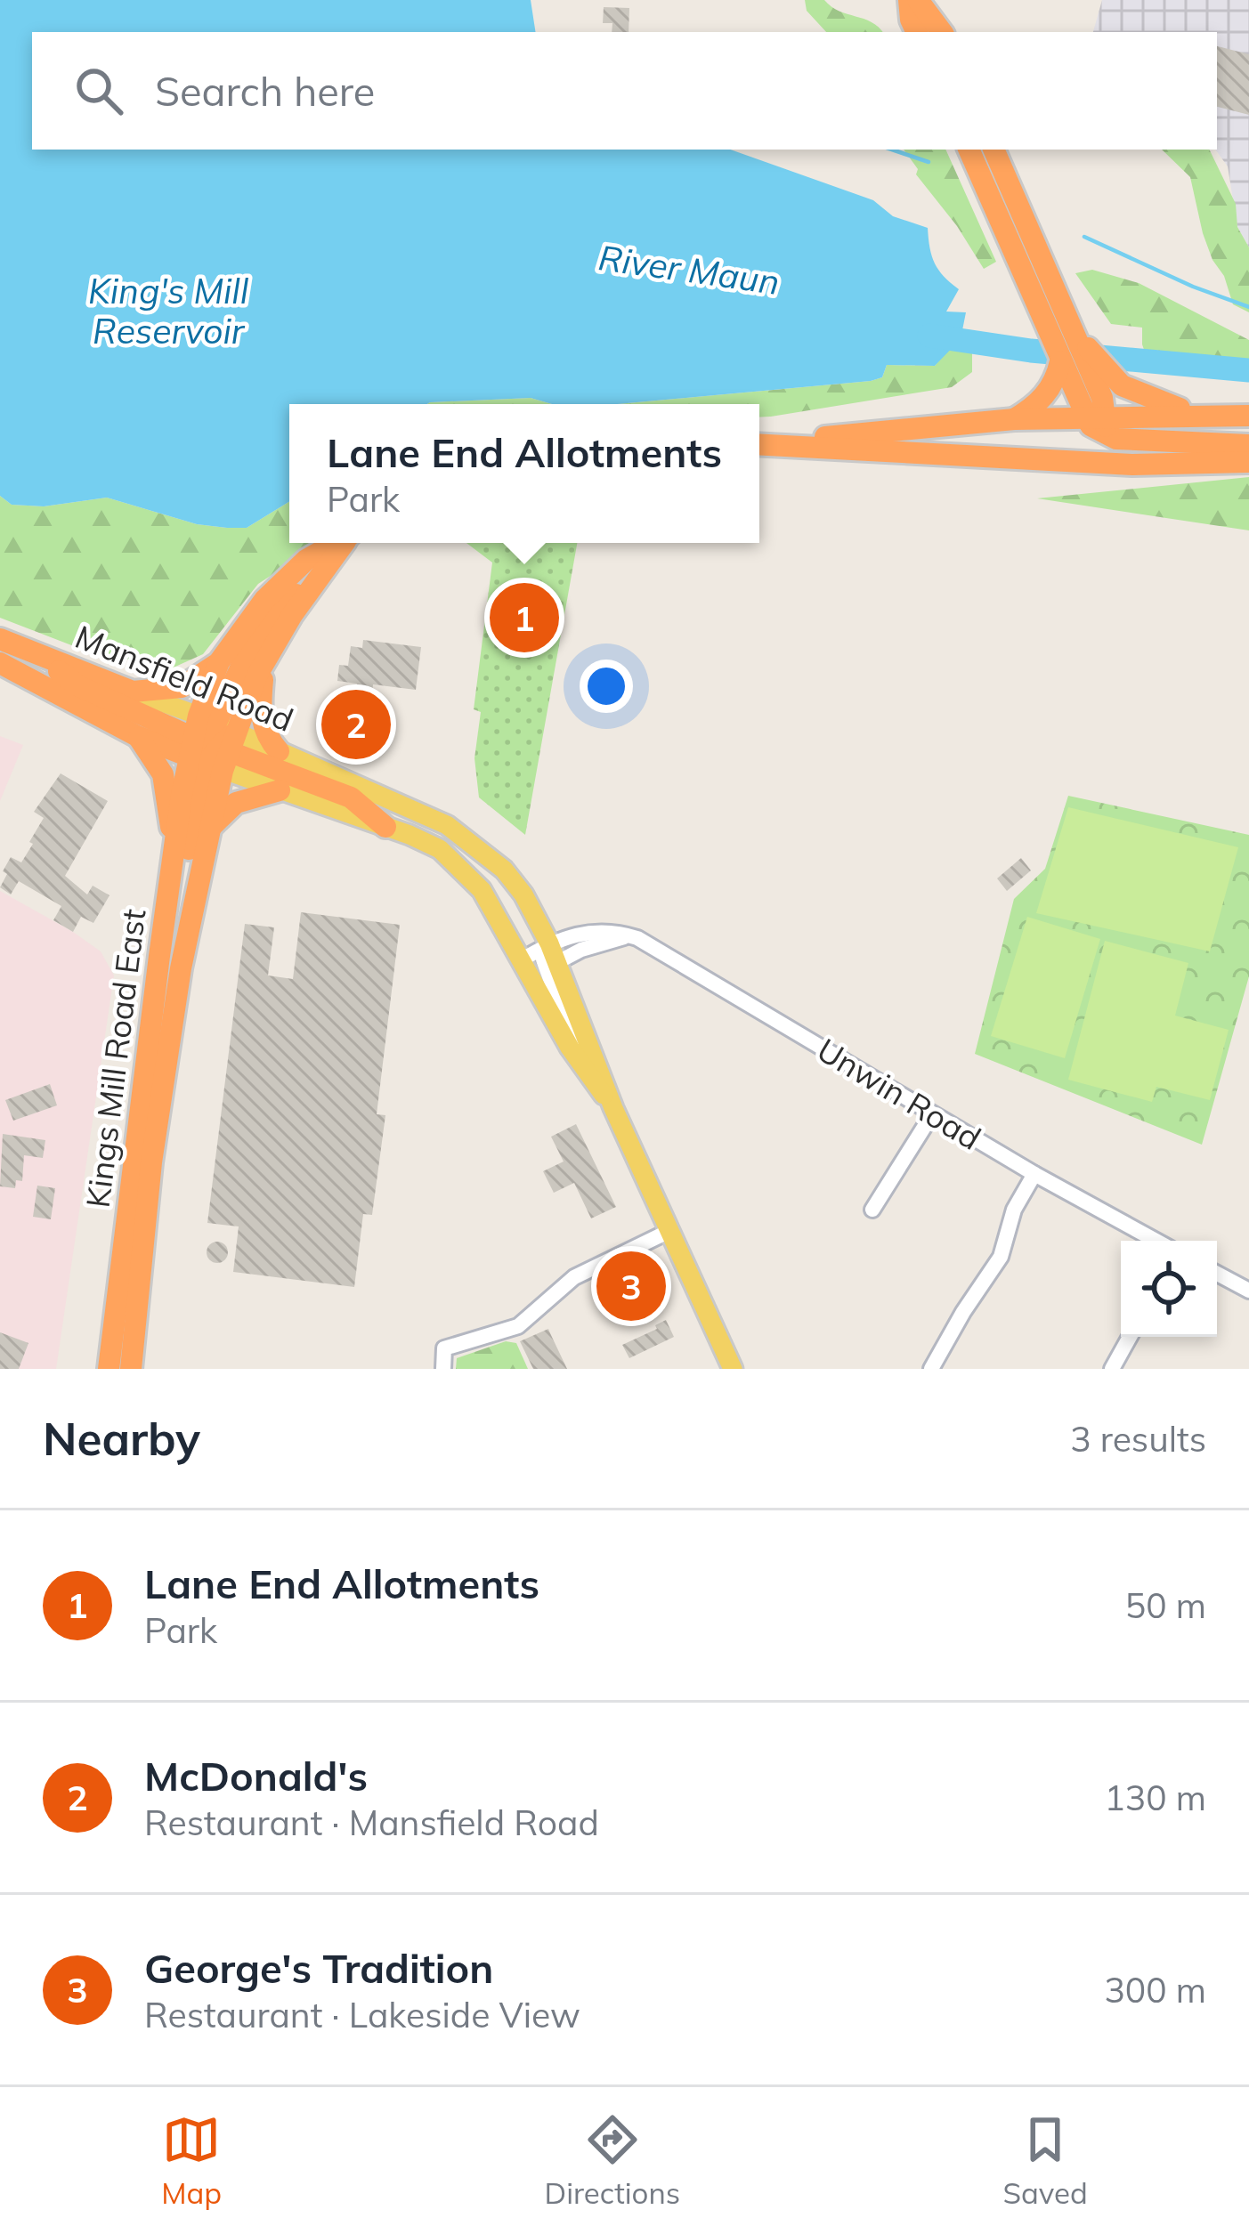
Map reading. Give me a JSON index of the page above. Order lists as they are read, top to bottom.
{
  "streets": {
    "highway": ["Mansfield Road", "Kings Mill Road East"],
    "street": ["Unwin Road"]
  },
  "crossings": [
    ["Mansfield Road", "Kings Mill Road East"],
    ["Mansfield Road", "Unwin Road"]
  ],
  "water": ["River Maun", "King's Mill Reservoir"],
  "page": {
    "search": "Search here",
    "popup": ["Lane End Allotments", "Park"],
    "pins": ["1", "2", "3"],
    "heading": ["Nearby", "3 results"],
    "list": [
      {
        "mark": "1",
        "name": "Lane End Allotments",
        "note": "Park",
        "value": "50 m"
      },
      {
        "mark": "2",
        "name": "McDonald's",
        "note": "Restaurant · Mansfield Road",
        "value": "130 m"
      },
      {
        "mark": "3",
        "name": "George's Tradition",
        "note": "Restaurant · Lakeside View",
        "value": "300 m"
      }
    ],
    "nav": ["Map", "Directions", "Saved"]
  }
}
